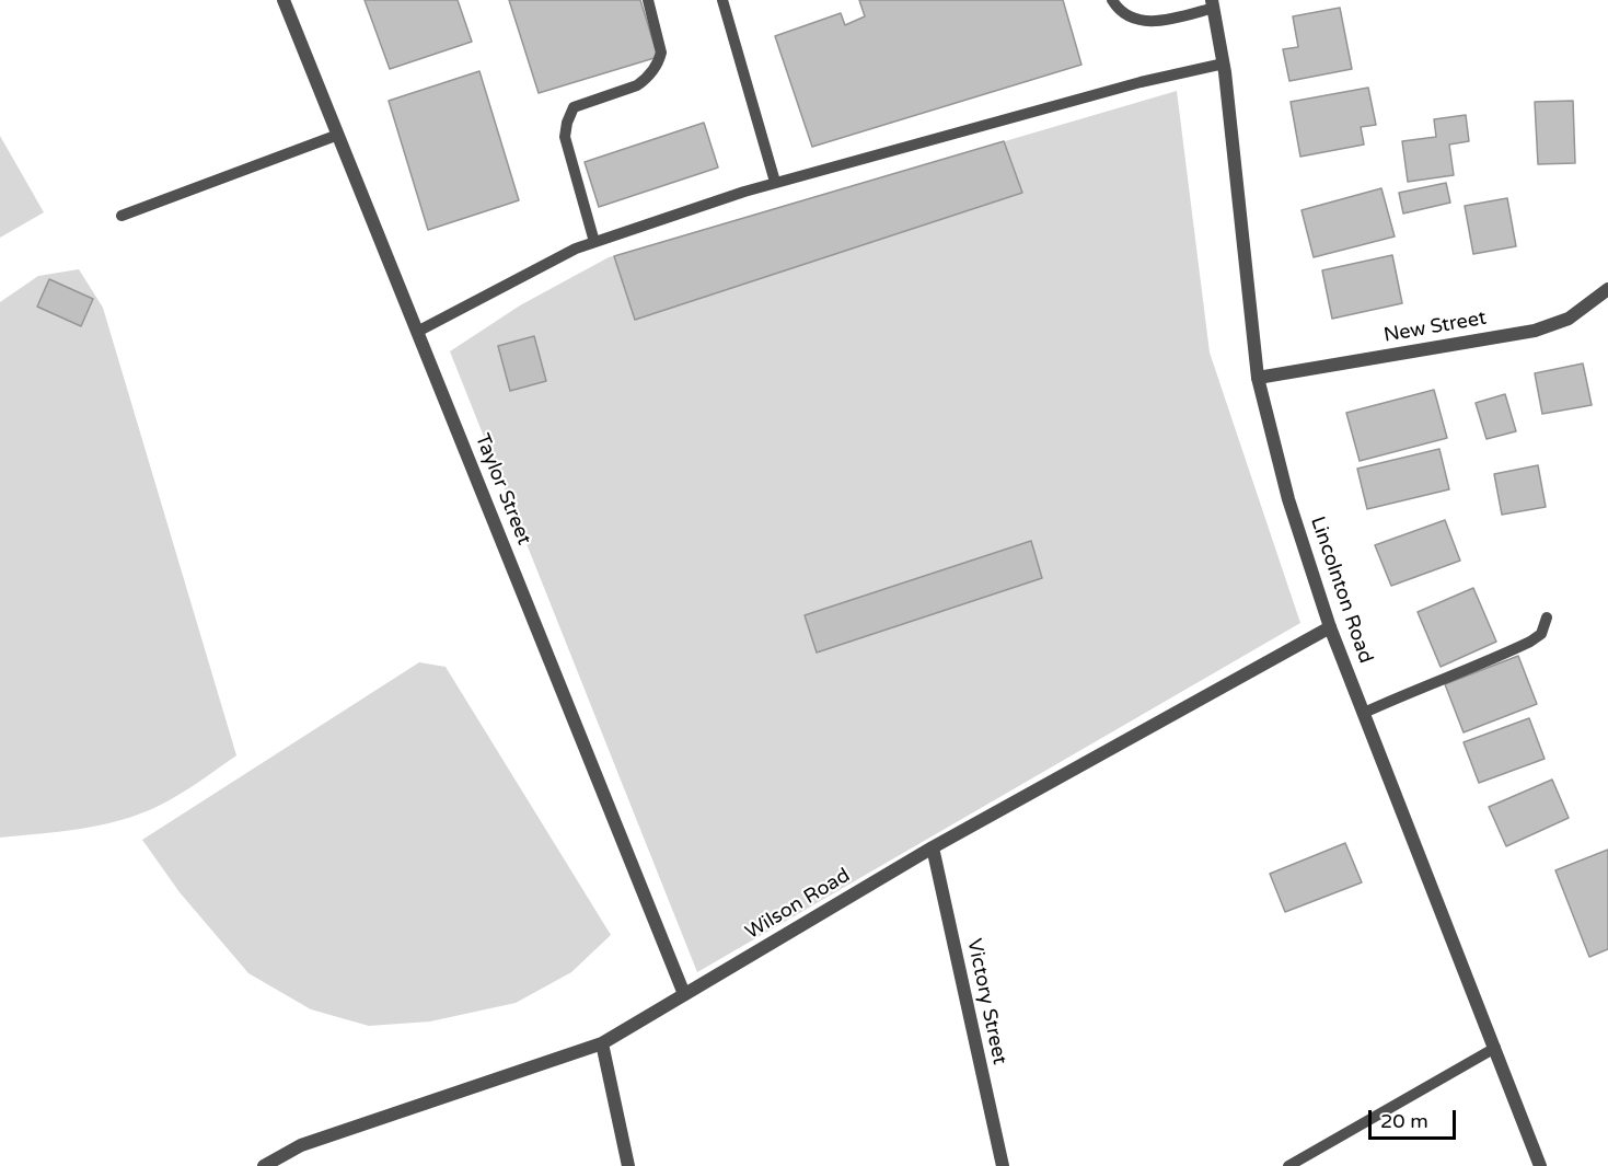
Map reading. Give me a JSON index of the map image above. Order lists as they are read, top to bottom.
{
  "streets": {
    "street": [
      "New Street",
      "Taylor Street",
      "Lincolnton Road",
      "Wilson Road",
      "Victory Street"
    ]
  },
  "crossings": [
    ["New Street", "Lincolnton Road"],
    ["Taylor Street", "Wilson Road"],
    ["Lincolnton Road", "Wilson Road"],
    ["Wilson Road", "Victory Street"]
  ],
  "scale_bar": "20 m"
}
